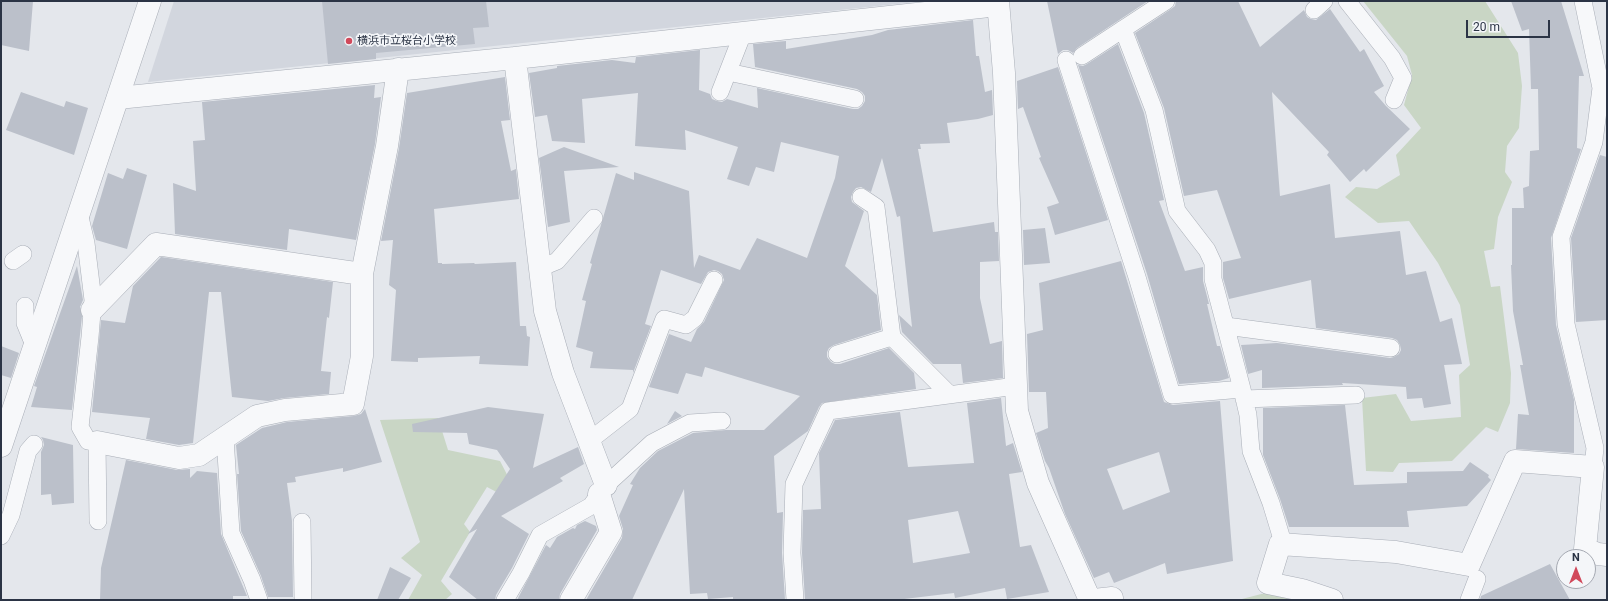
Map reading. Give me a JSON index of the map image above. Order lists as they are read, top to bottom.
{
  "places": ["横浜市立桜台小学校"],
  "scale_bar": "20 m",
  "north": "top"
}
